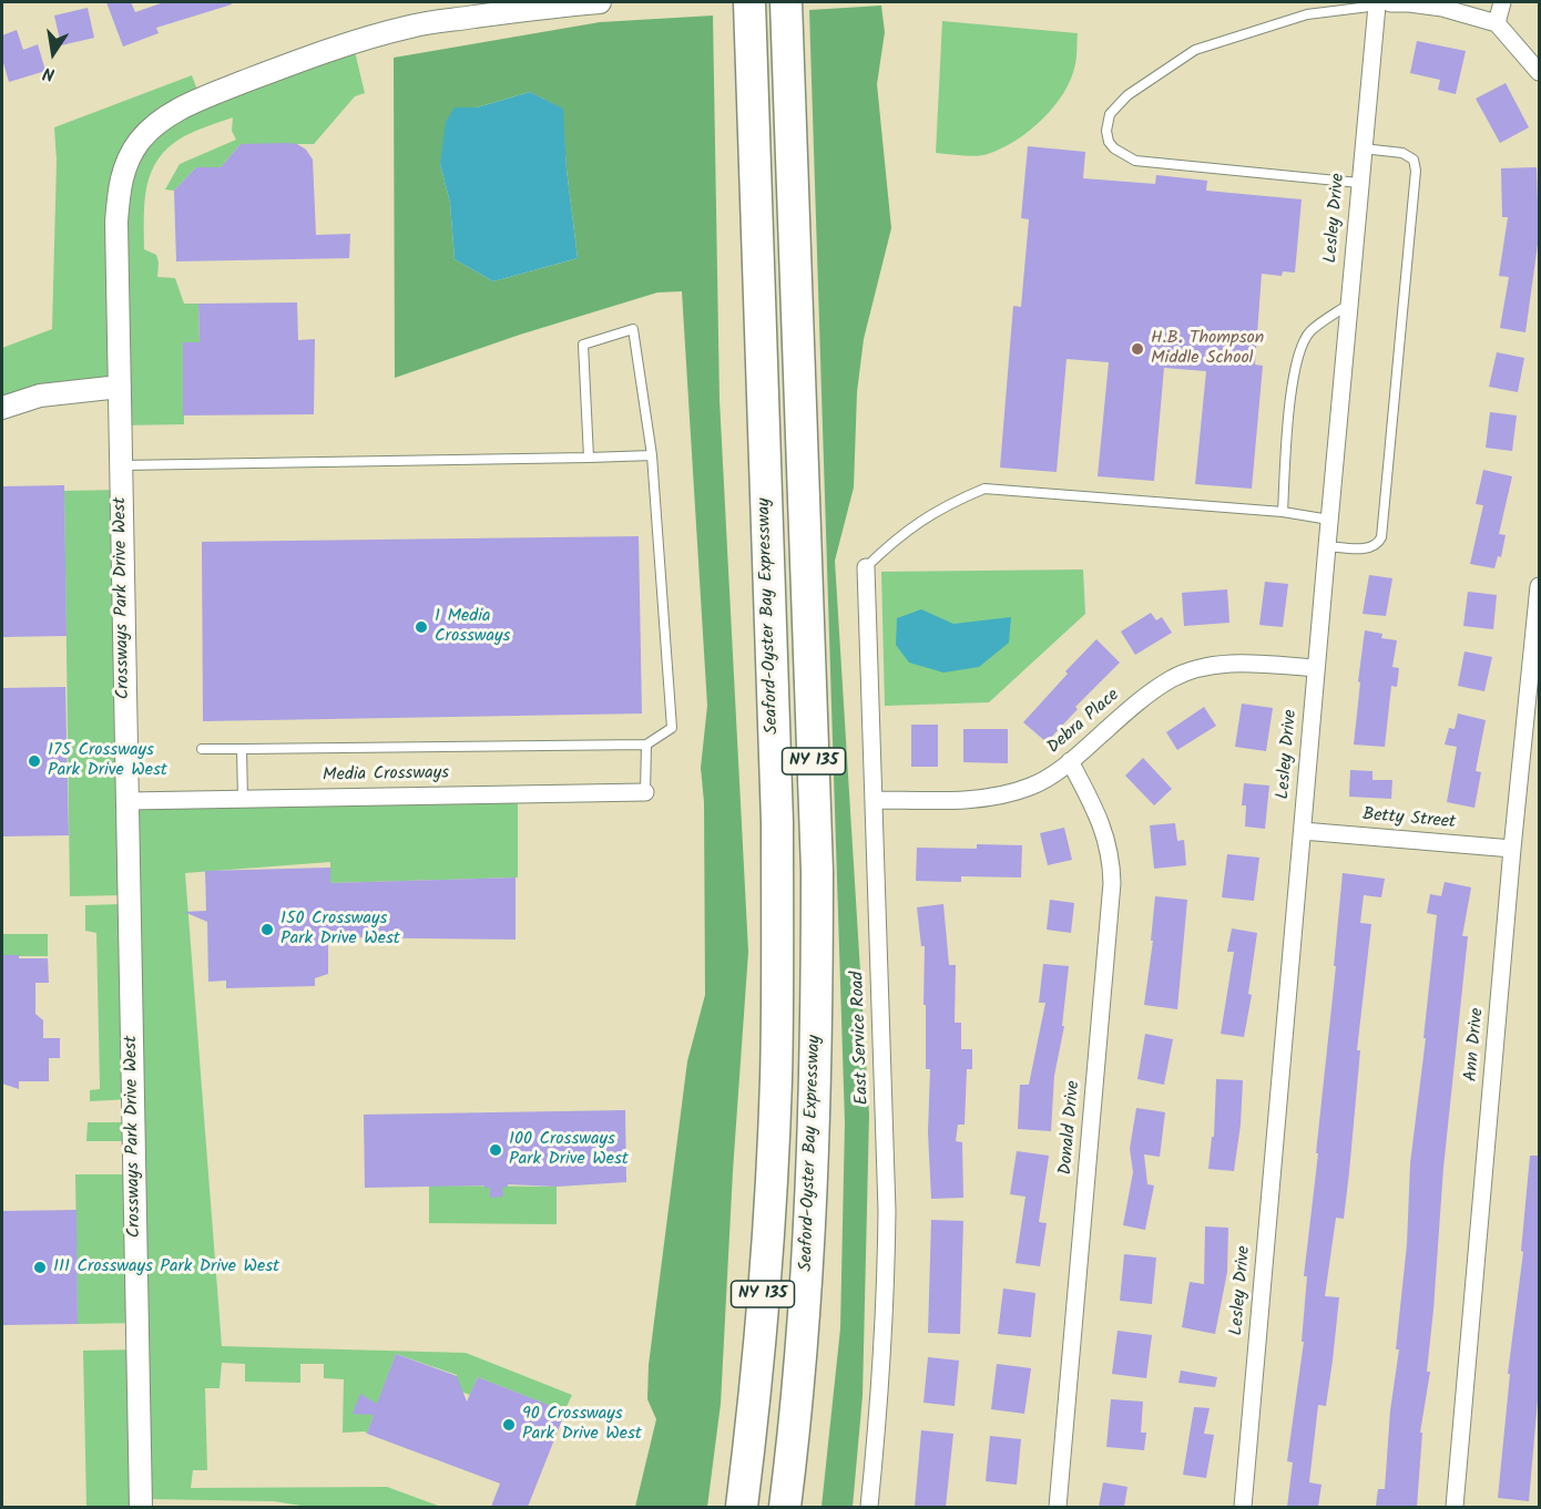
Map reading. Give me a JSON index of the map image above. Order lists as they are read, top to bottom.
{
  "streets": {
    "highway": ["Seaford-Oyster Bay Expressway", "NY 135"],
    "street": [
      "Lesley Drive",
      "Crossways Park Drive West",
      "Debra Place",
      "Media Crossways",
      "Betty Street",
      "East Service Road",
      "Ann Drive",
      "Donald Drive"
    ]
  },
  "crossings": [
    ["Lesley Drive", "Debra Place"],
    ["Lesley Drive", "Betty Street"],
    ["Crossways Park Drive West", "Media Crossways"],
    ["Debra Place", "East Service Road"],
    ["Debra Place", "Donald Drive"],
    ["Betty Street", "Ann Drive"]
  ],
  "places": [
    "H.B. Thompson Middle School",
    "1 Media Crossways",
    "175 Crossways Park Drive West",
    "150 Crossways Park Drive West",
    "100 Crossways Park Drive West",
    "111 Crossways Park Drive West",
    "90 Crossways Park Drive West"
  ],
  "north": "bottom"
}
